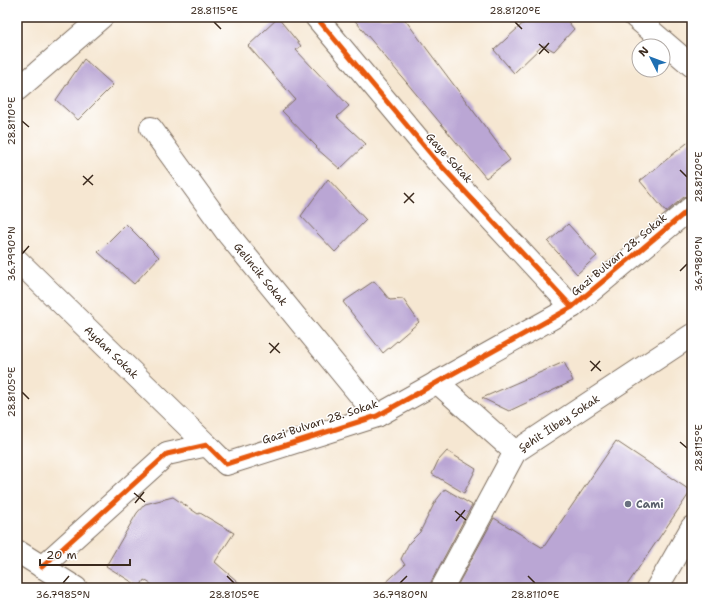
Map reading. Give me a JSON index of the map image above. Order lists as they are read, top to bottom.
{
  "streets": {
    "street": [
      "Gaye Sokak",
      "Gazi Bulvarı 28. Sokak",
      "Gelincik Sokak",
      "Aydan Sokak",
      "Şehit İlbey Sokak"
    ]
  },
  "crossings": [
    ["Gaye Sokak", "Gazi Bulvarı 28. Sokak"],
    ["Gazi Bulvarı 28. Sokak", "Gelincik Sokak"],
    ["Gazi Bulvarı 28. Sokak", "Aydan Sokak"]
  ],
  "places": ["Cami"],
  "scale_bar": "20 m",
  "north": "top left",
  "coordinates": [
    "28.8115°E",
    "28.8120°E",
    "28.8110°E",
    "36.7990°N",
    "36.7980°N",
    "28.8105°E",
    "36.7985°N"
  ]
}
